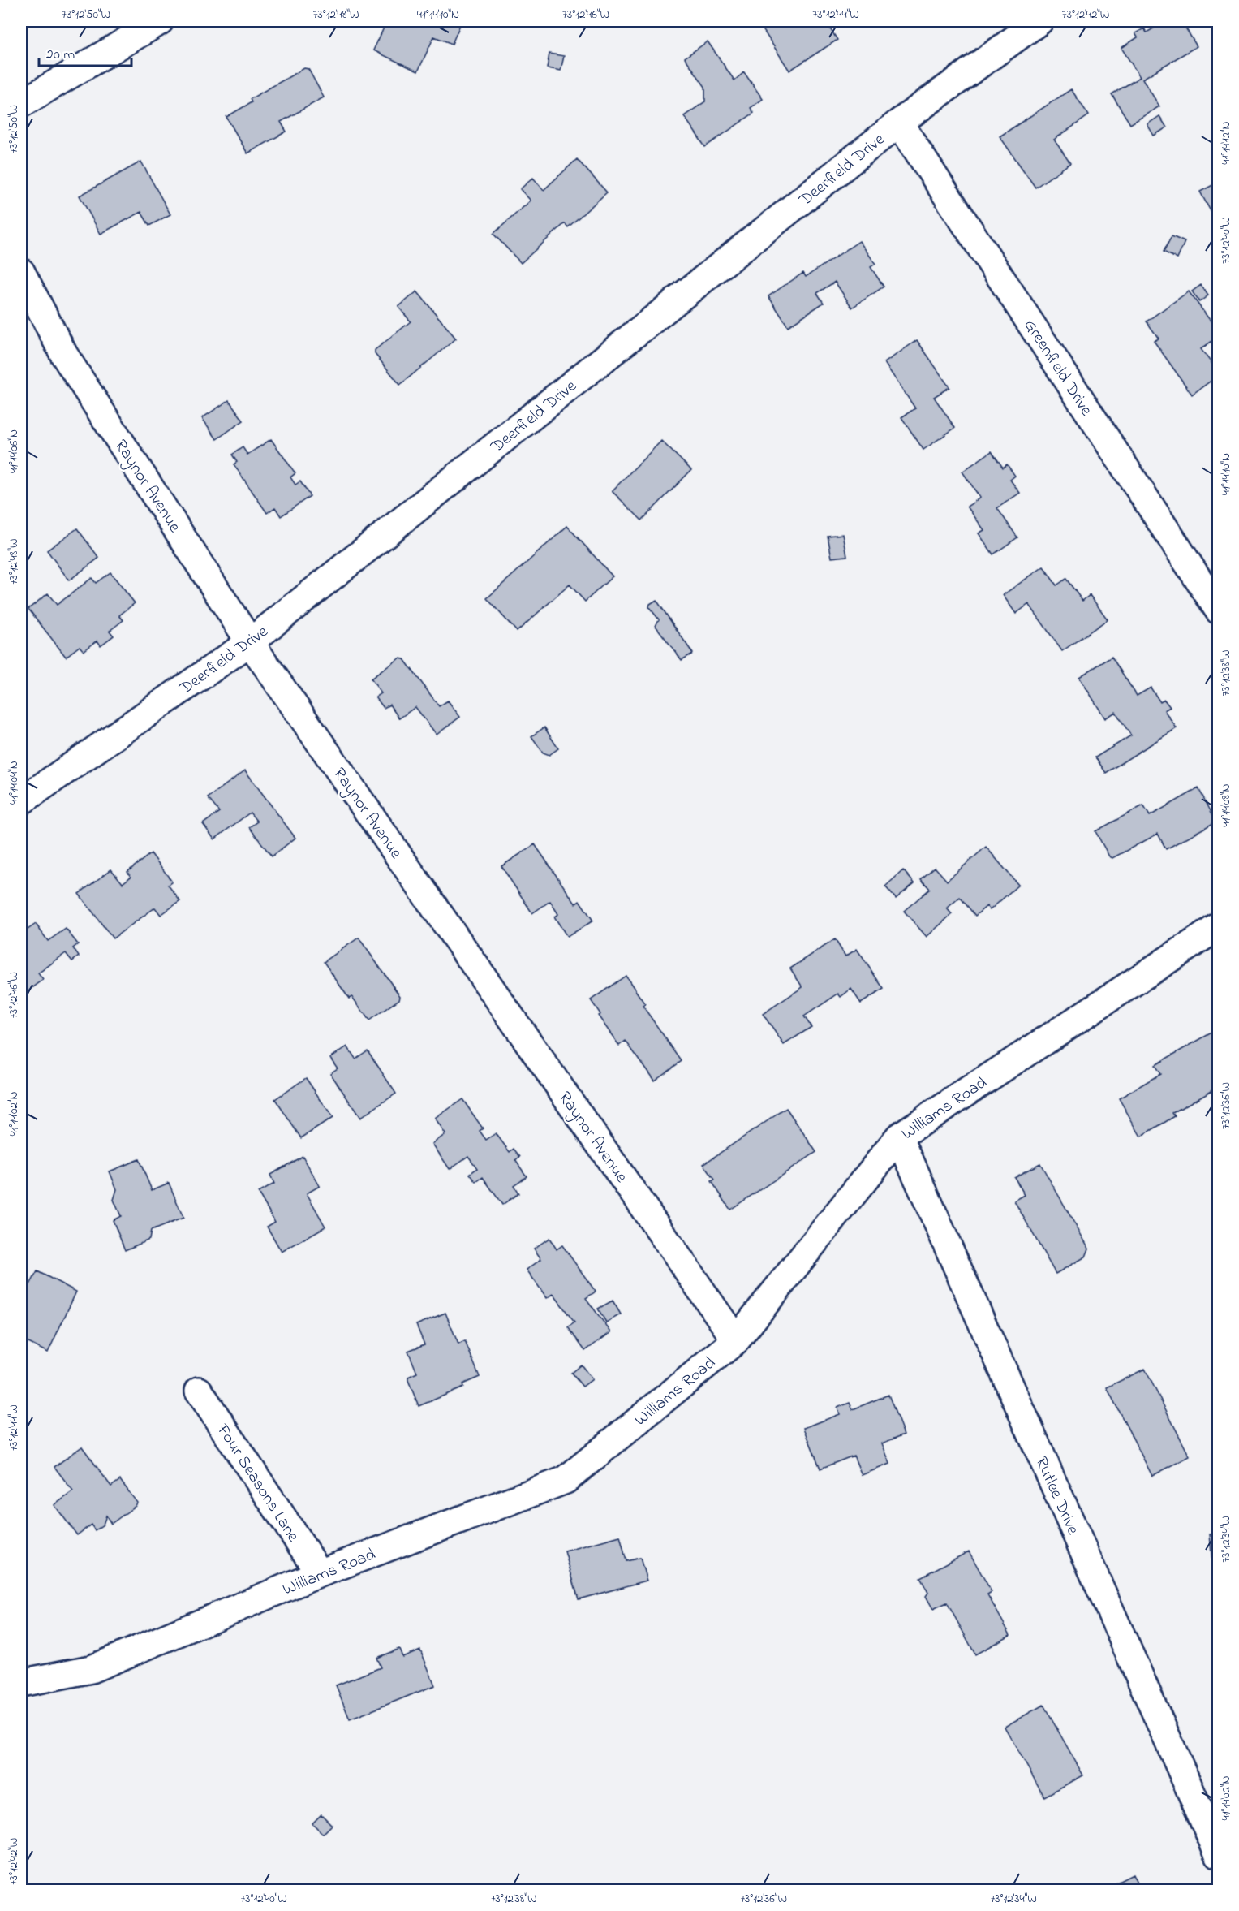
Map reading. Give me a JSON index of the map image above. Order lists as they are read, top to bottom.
{
  "streets": {
    "street": [
      "Deerfield Drive",
      "Greenfield Drive",
      "Raynor Avenue",
      "Williams Road",
      "Four Seasons Lane",
      "Rutlee Drive"
    ]
  },
  "crossings": [
    ["Deerfield Drive", "Greenfield Drive"],
    ["Deerfield Drive", "Raynor Avenue"],
    ["Raynor Avenue", "Williams Road"],
    ["Williams Road", "Four Seasons Lane"],
    ["Williams Road", "Rutlee Drive"]
  ],
  "scale_bar": "20 m",
  "coordinates": [
    "73°12'50\"W",
    "73°12'48\"W",
    "41°14'10\"N",
    "73°12'46\"W",
    "73°12'44\"W",
    "73°12'42\"W",
    "41°14'12\"N",
    "73°12'40\"W",
    "41°14'06\"N",
    "73°12'38\"W",
    "41°14'04\"N",
    "41°14'08\"N",
    "73°12'36\"W",
    "41°14'02\"N",
    "73°12'34\"W"
  ]
}
